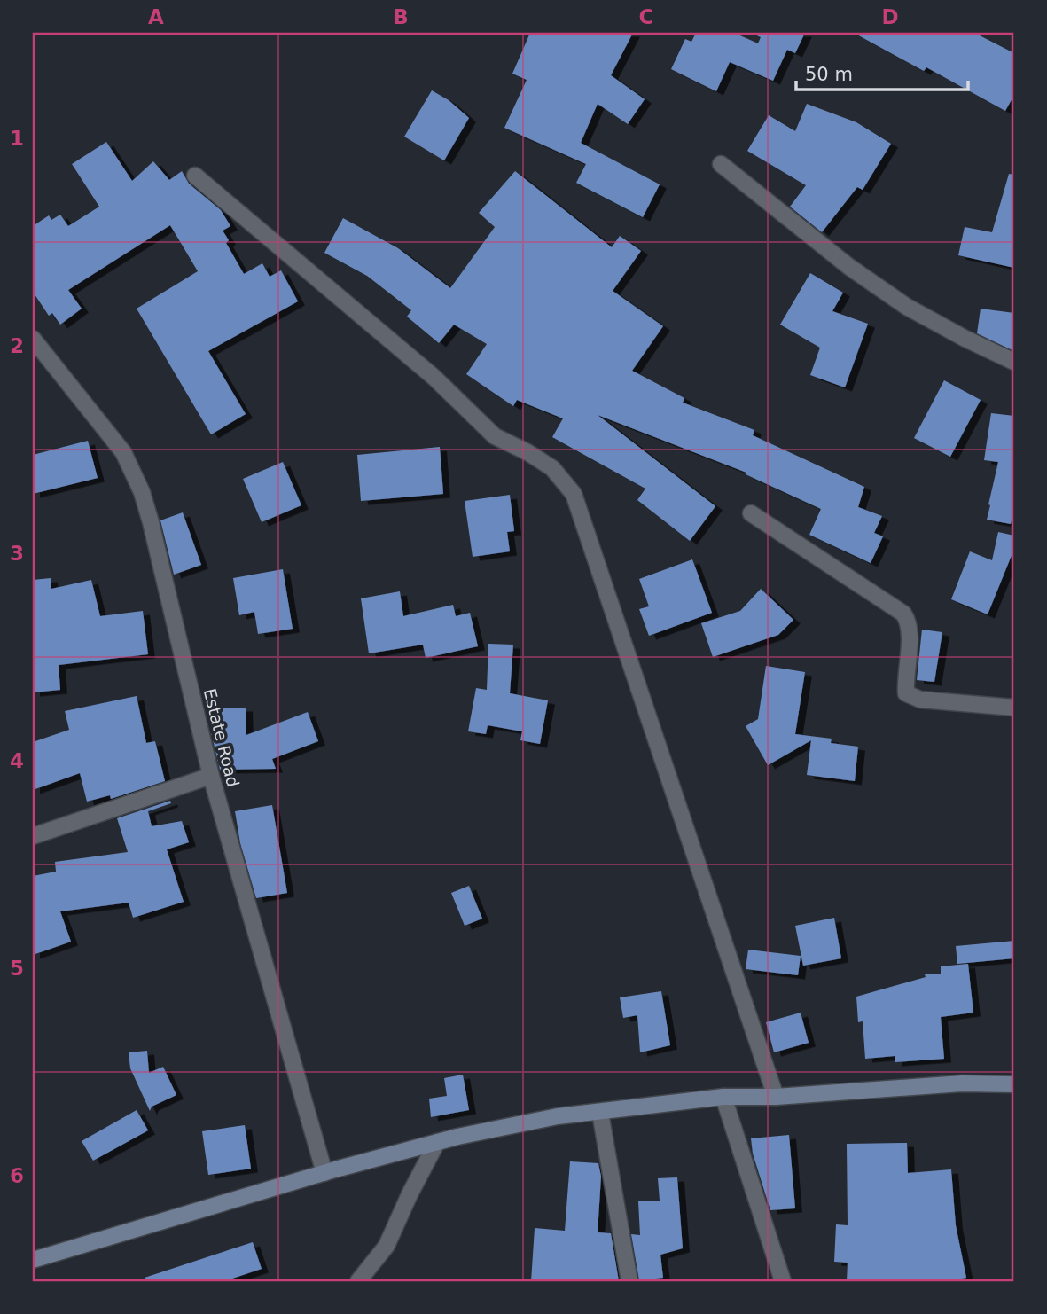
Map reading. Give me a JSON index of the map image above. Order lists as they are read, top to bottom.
{
  "streets": {
    "street": ["Estate Road"]
  },
  "scale_bar": "50 m",
  "grid": {
    "columns": [
      "A",
      "B",
      "C",
      "D"
    ],
    "rows": [
      "1",
      "2",
      "3",
      "4",
      "5",
      "6"
    ]
  }
}
